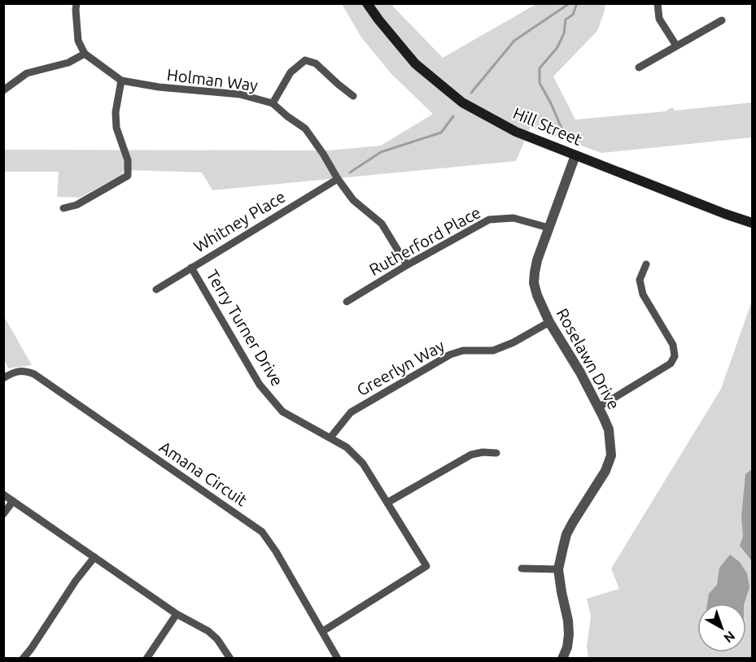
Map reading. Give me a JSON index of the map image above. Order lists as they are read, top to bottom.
{
  "streets": {
    "main road": ["Hill Street"],
    "street": [
      "Holman Way",
      "Whitney Place",
      "Rutherford Place",
      "Terry Turner Drive",
      "Roselawn Drive",
      "Greerlyn Way",
      "Amana Circuit"
    ]
  },
  "crossings": [
    ["Holman Way", "Whitney Place"],
    ["Holman Way", "Rutherford Place"],
    ["Hill Street", "Roselawn Drive"],
    ["Whitney Place", "Terry Turner Drive"],
    ["Rutherford Place", "Roselawn Drive"],
    ["Terry Turner Drive", "Greerlyn Way"],
    ["Terry Turner Drive", "Amana Circuit"],
    ["Roselawn Drive", "Greerlyn Way"]
  ],
  "north": "bottom right"
}
